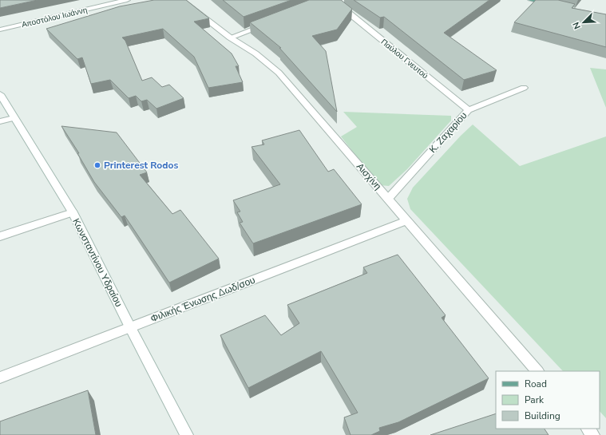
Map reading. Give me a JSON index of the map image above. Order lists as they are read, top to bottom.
{
  "streets": {
    "street": [
      "Αποστόλου Ιωάννη",
      "Παύλου Γνευτού",
      "Κ. Ζαχαρίου",
      "Αισχίνη",
      "Κωνσταντίνου Υδραίου",
      "Φιλικής Ένωσης Δωδ/σου"
    ]
  },
  "crossings": [
    ["Παύλου Γνευτού", "Κ. Ζαχαρίου"],
    ["Κ. Ζαχαρίου", "Αισχίνη"],
    ["Αισχίνη", "Φιλικής Ένωσης Δωδ/σου"],
    ["Κωνσταντίνου Υδραίου", "Φιλικής Ένωσης Δωδ/σου"]
  ],
  "places": ["Printerest Rodos"],
  "legend": ["Road", "Park", "Building"],
  "north": "bottom left"
}
